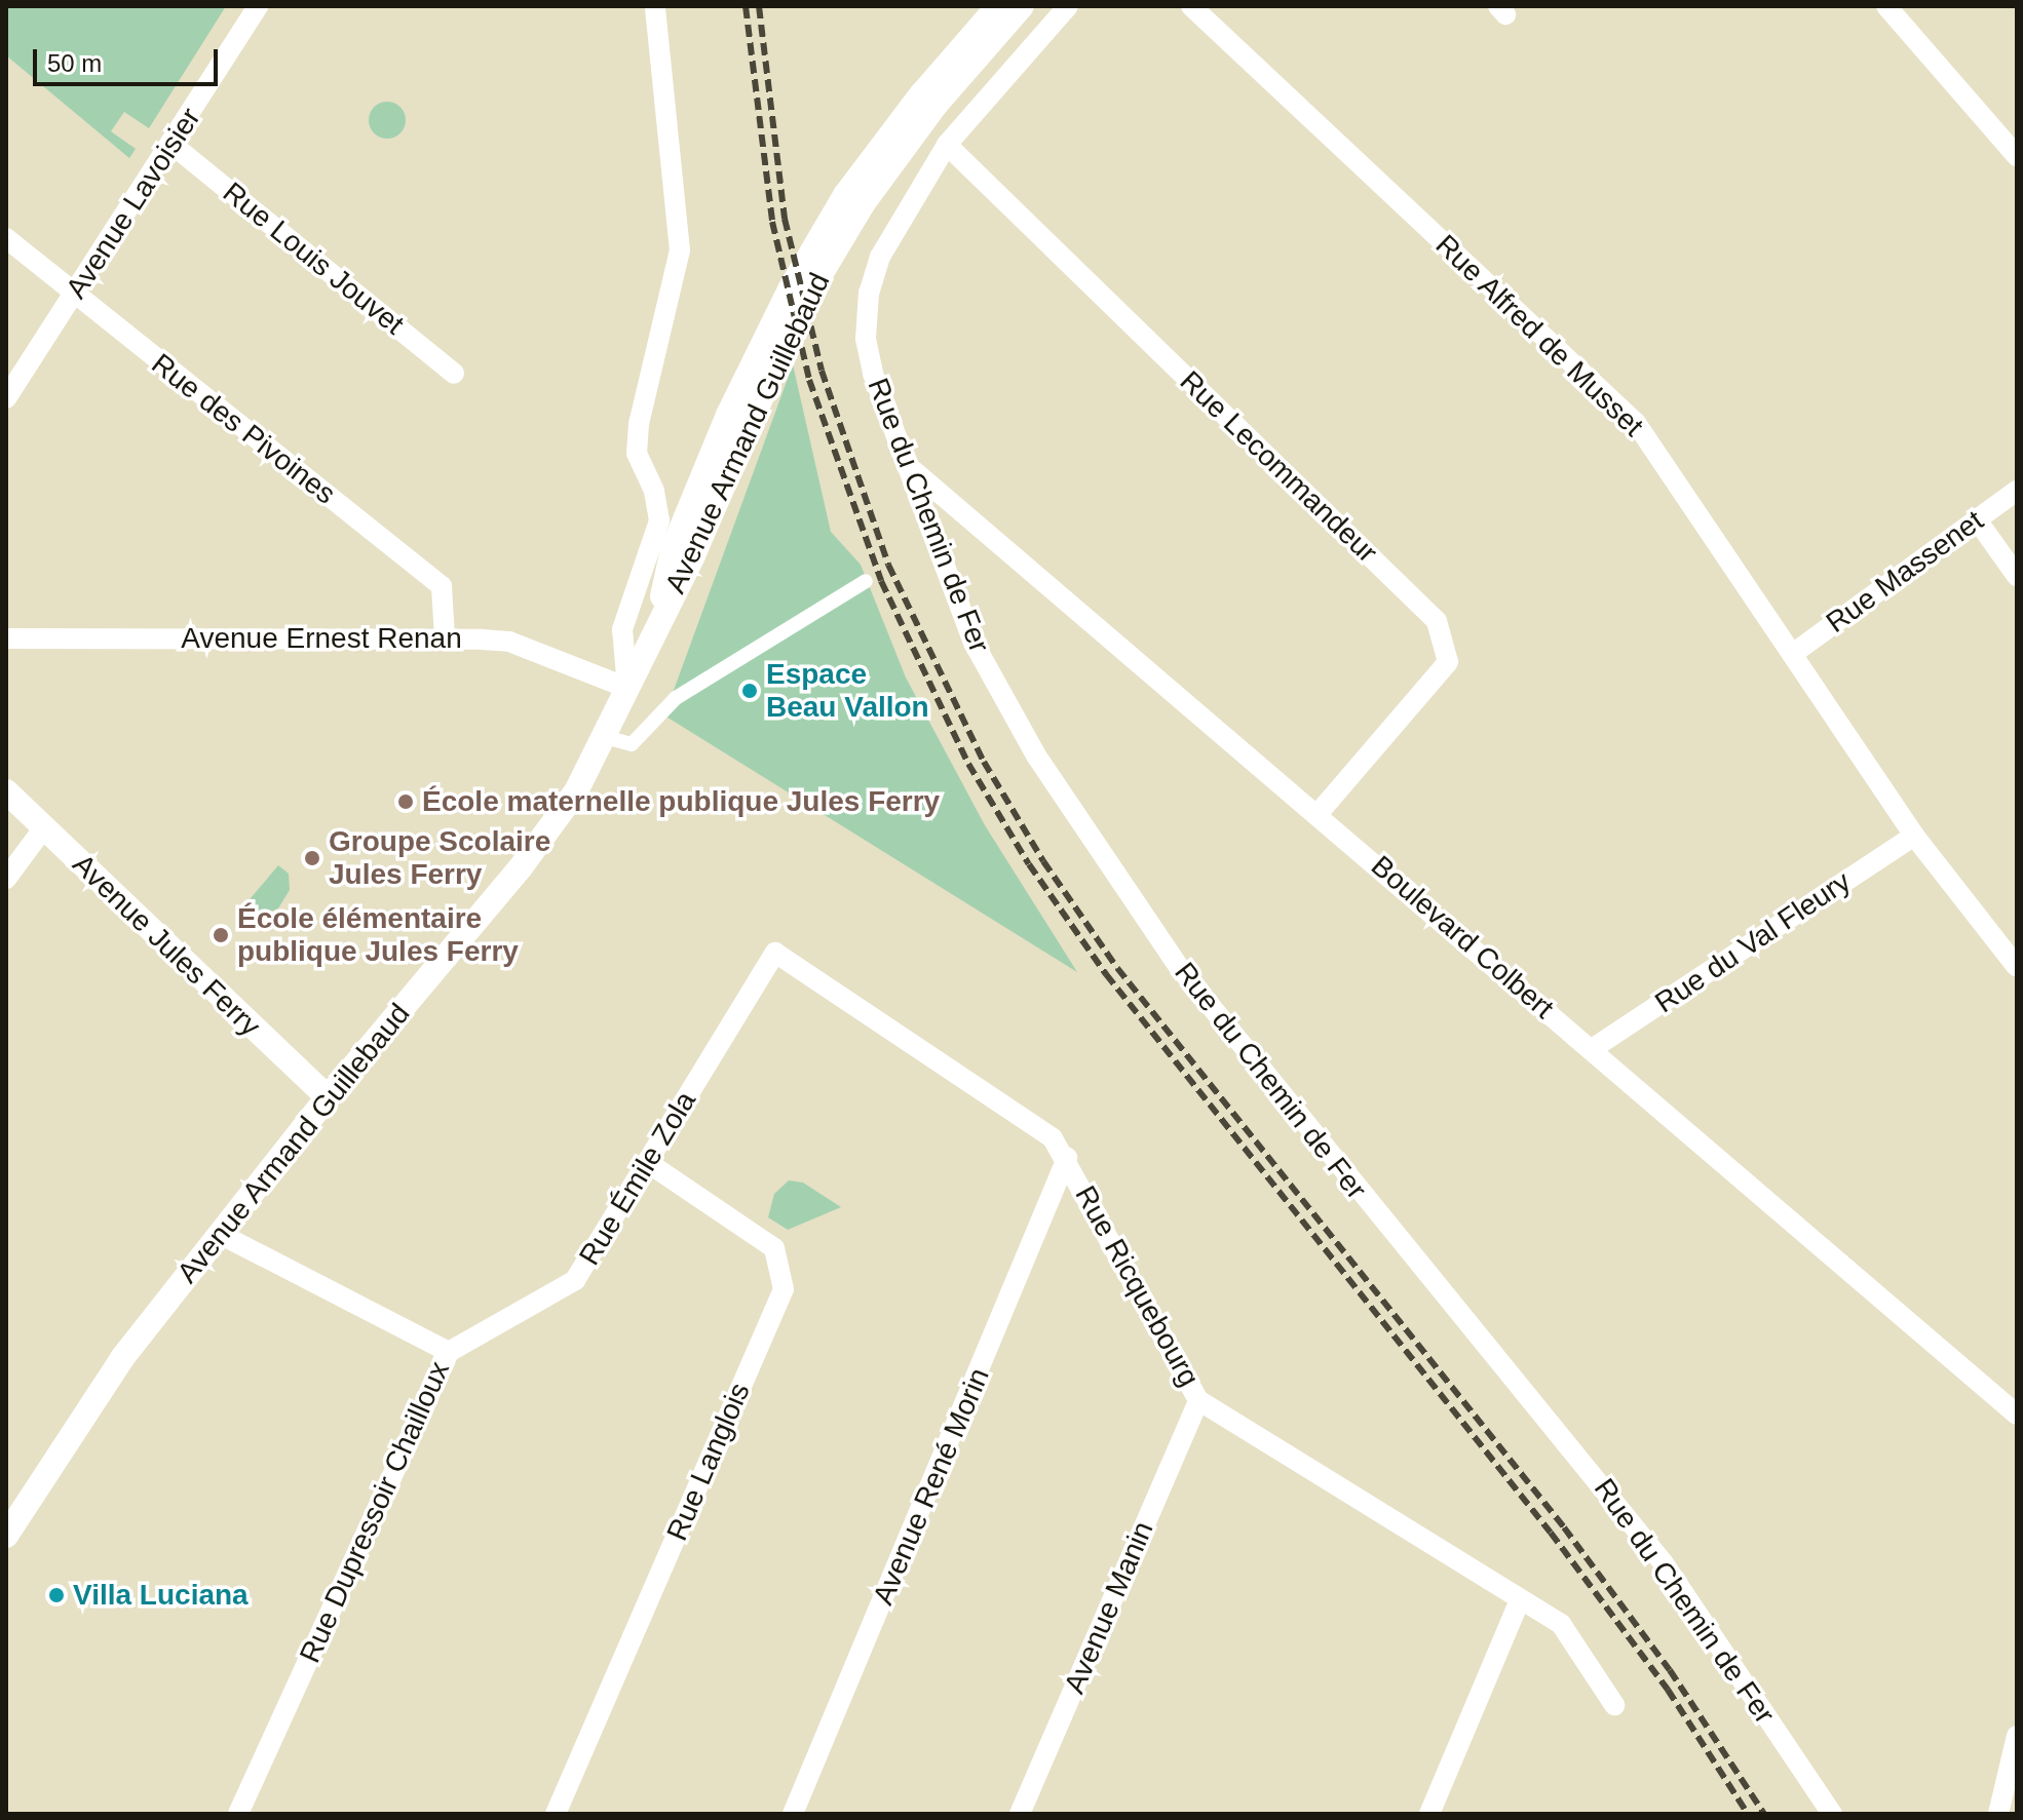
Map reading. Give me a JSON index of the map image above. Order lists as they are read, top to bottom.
{
  "streets": {
    "street": [
      "Avenue Lavoisier",
      "Rue Louis Jouvet",
      "Rue Alfred de Musset",
      "Rue des Pivoines",
      "Avenue Armand Guillebaud",
      "Rue Lecommandeur",
      "Rue du Chemin de Fer",
      "Rue Massenet",
      "Avenue Ernest Renan",
      "Boulevard Colbert",
      "Rue du Val Fleury",
      "Avenue Jules Ferry",
      "Rue Émile Zola",
      "Rue Ricquebourg",
      "Rue Langlois",
      "Avenue René Morin",
      "Rue Dupressoir Chailloux",
      "Avenue Manin"
    ]
  },
  "crossings": [
    ["Avenue Lavoisier", "Rue Louis Jouvet"],
    ["Avenue Lavoisier", "Rue des Pivoines"],
    ["Rue Alfred de Musset", "Rue Massenet"],
    ["Rue Alfred de Musset", "Rue du Val Fleury"],
    ["Rue des Pivoines", "Avenue Ernest Renan"],
    ["Avenue Armand Guillebaud", "Avenue Ernest Renan"],
    ["Avenue Armand Guillebaud", "Avenue Jules Ferry"],
    ["Avenue Armand Guillebaud", "Rue Dupressoir Chailloux"],
    ["Rue Lecommandeur", "Rue du Chemin de Fer"],
    ["Rue Lecommandeur", "Boulevard Colbert"],
    ["Rue du Chemin de Fer", "Boulevard Colbert"],
    ["Boulevard Colbert", "Rue du Val Fleury"],
    ["Rue Émile Zola", "Rue Ricquebourg"],
    ["Rue Émile Zola", "Rue Langlois"],
    ["Rue Émile Zola", "Rue Dupressoir Chailloux"],
    ["Rue Ricquebourg", "Avenue René Morin"],
    ["Rue Ricquebourg", "Avenue Manin"]
  ],
  "places": [
    "Espace Beau Vallon",
    "École maternelle publique Jules Ferry",
    "Groupe Scolaire Jules Ferry",
    "École élémentaire publique Jules Ferry",
    "Villa Luciana"
  ],
  "scale_bar": "50 m"
}
